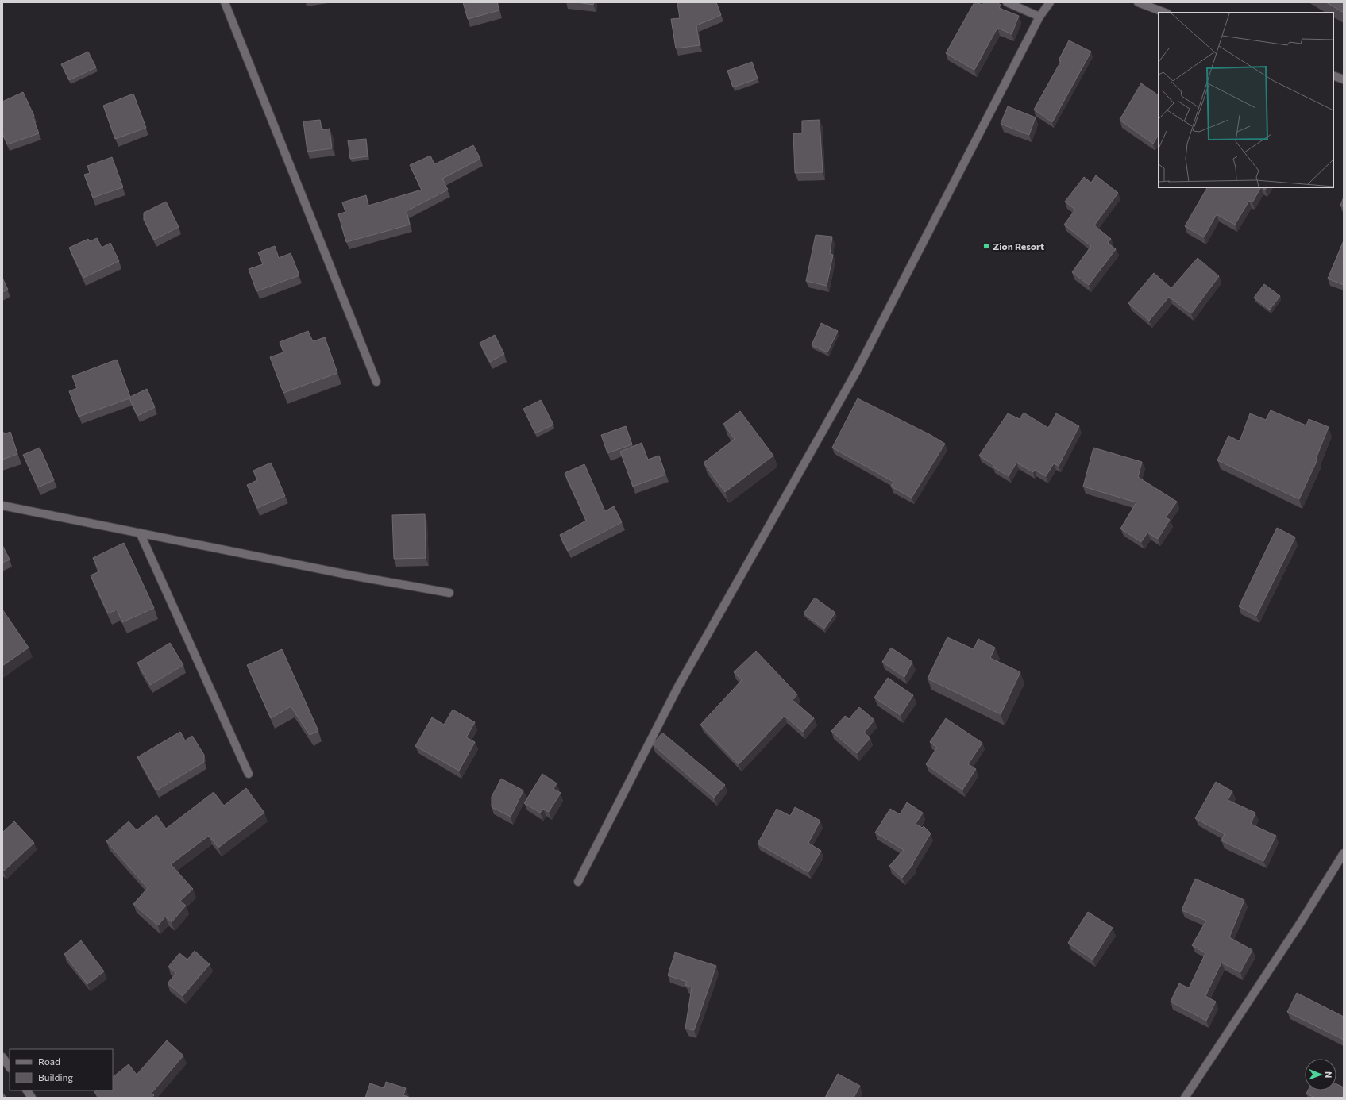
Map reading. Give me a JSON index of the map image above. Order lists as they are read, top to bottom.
{
  "places": ["Zion Resort"],
  "legend": ["Road", "Building"],
  "north": "right"
}
